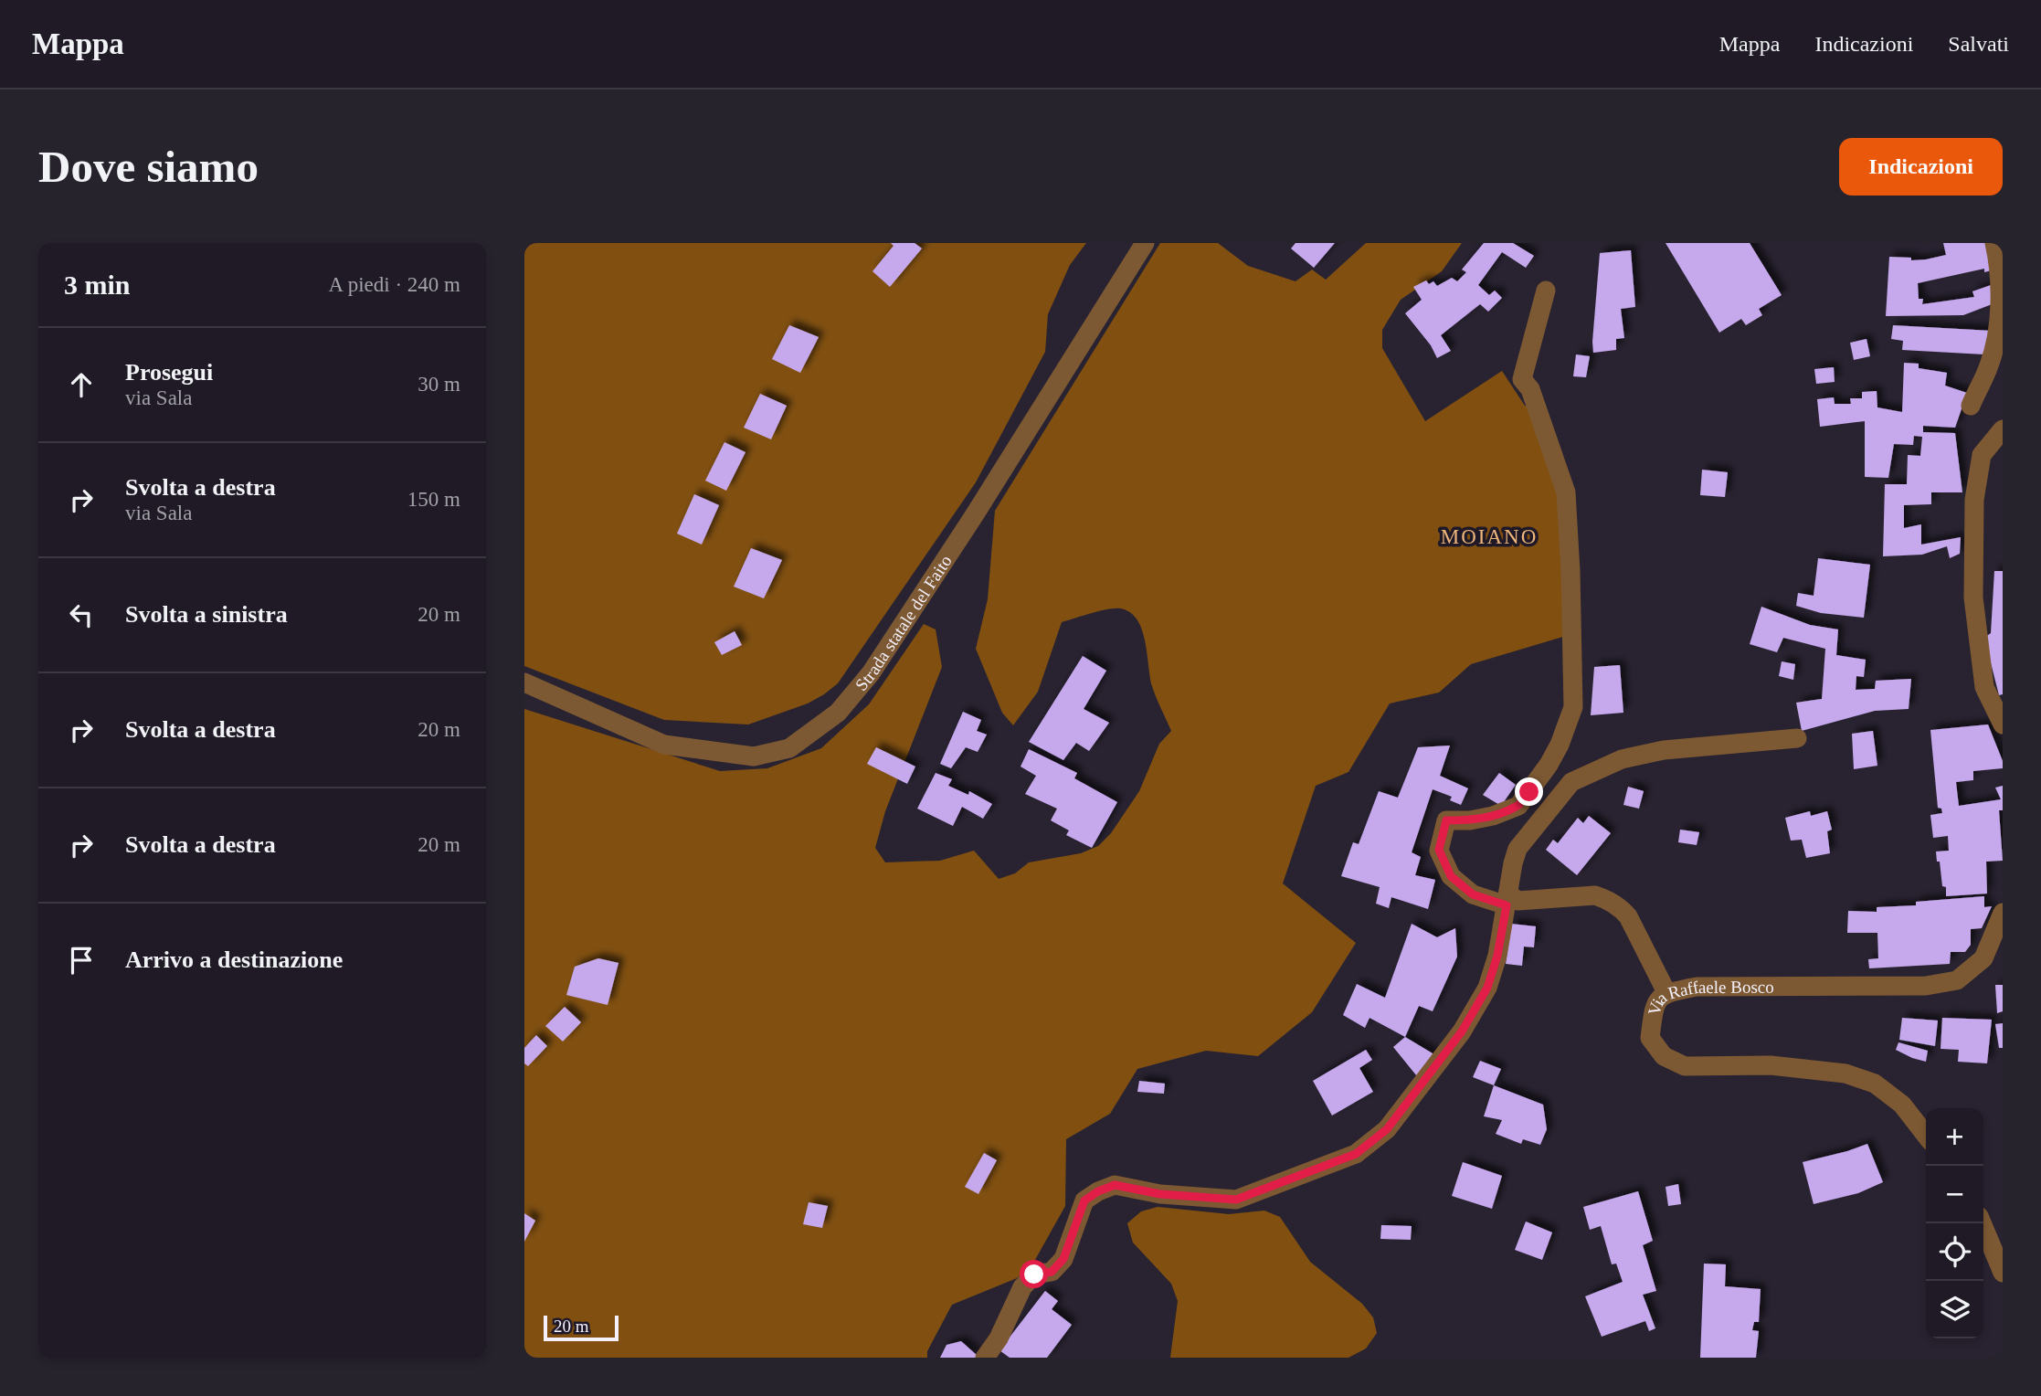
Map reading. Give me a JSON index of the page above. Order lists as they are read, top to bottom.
{
  "streets": {
    "street": ["Strada statale del Faito", "Via Raffaele Bosco"]
  },
  "districts": ["MOIANO"],
  "scale_bar": "20 m",
  "page": {
    "header": "Mappa",
    "nav": ["Mappa", "Indicazioni", "Salvati"],
    "buttons": "Indicazioni",
    "title": "Dove siamo",
    "heading": ["3 min", "A piedi · 240 m"],
    "list": [
      ["Prosegui", "via Sala", "30 m"],
      ["Svolta a destra", "via Sala", "150 m"],
      ["Svolta a sinistra", "20 m"],
      ["Svolta a destra", "20 m"],
      ["Svolta a destra", "20 m"],
      "Arrivo a destinazione"
    ],
    "map_buttons": ["+", "−"],
    "scale": "20 m"
  }
}
